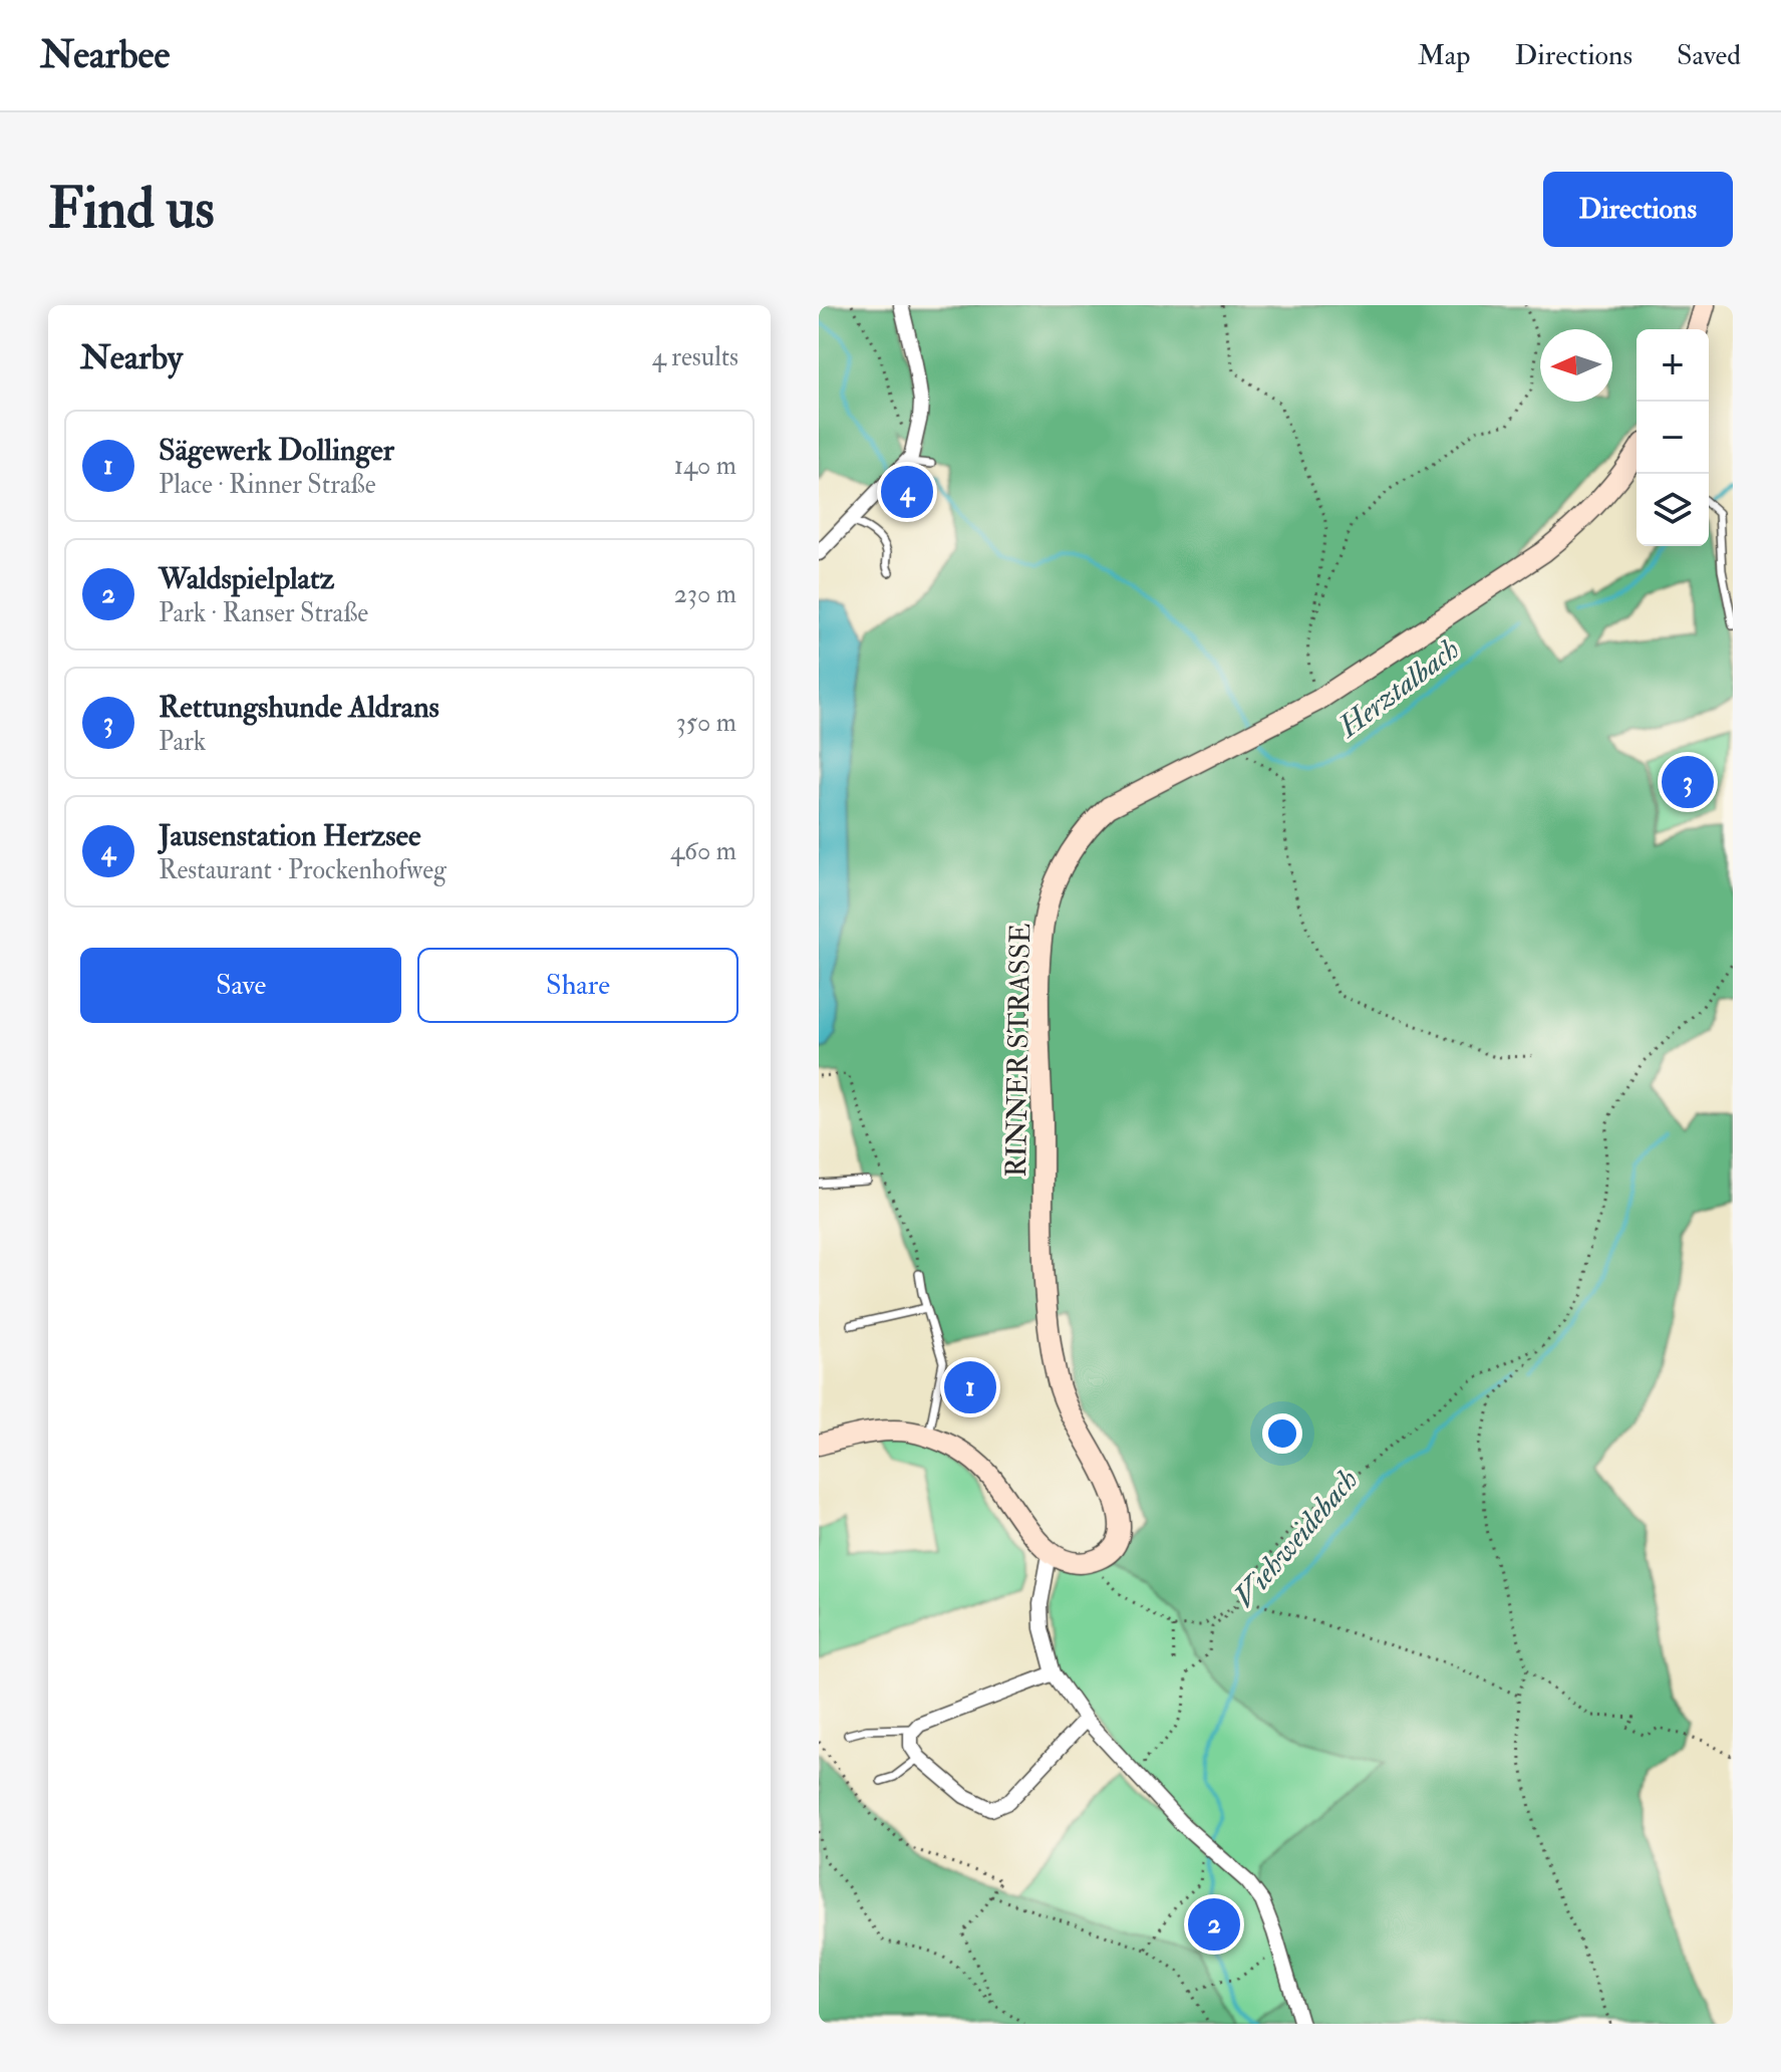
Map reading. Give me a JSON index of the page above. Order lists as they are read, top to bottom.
{
  "streets": {
    "main road": ["RINNER STRASSE"]
  },
  "water": ["Herztalbach", "Viehweidebach"],
  "north": "left",
  "page": {
    "header": "Nearbee",
    "nav": ["Map", "Directions", "Saved"],
    "buttons": [
      "Directions",
      ["Save", "Share"]
    ],
    "title": "Find us",
    "heading": ["Nearby", "4 results"],
    "map_buttons": ["+", "−"],
    "list": [
      {
        "mark": "1",
        "name": "Sägewerk Dollinger",
        "note": "Place · Rinner Straße",
        "value": "140 m"
      },
      {
        "mark": "2",
        "name": "Waldspielplatz",
        "note": "Park · Ranser Straße",
        "value": "230 m"
      },
      {
        "mark": "3",
        "name": "Rettungshunde Aldrans",
        "note": "Park",
        "value": "350 m"
      },
      {
        "mark": "4",
        "name": "Jausenstation Herzsee",
        "note": "Restaurant · Prockenhofweg",
        "value": "460 m"
      }
    ],
    "pins": [
      "4",
      "3",
      "1",
      "2"
    ]
  }
}
